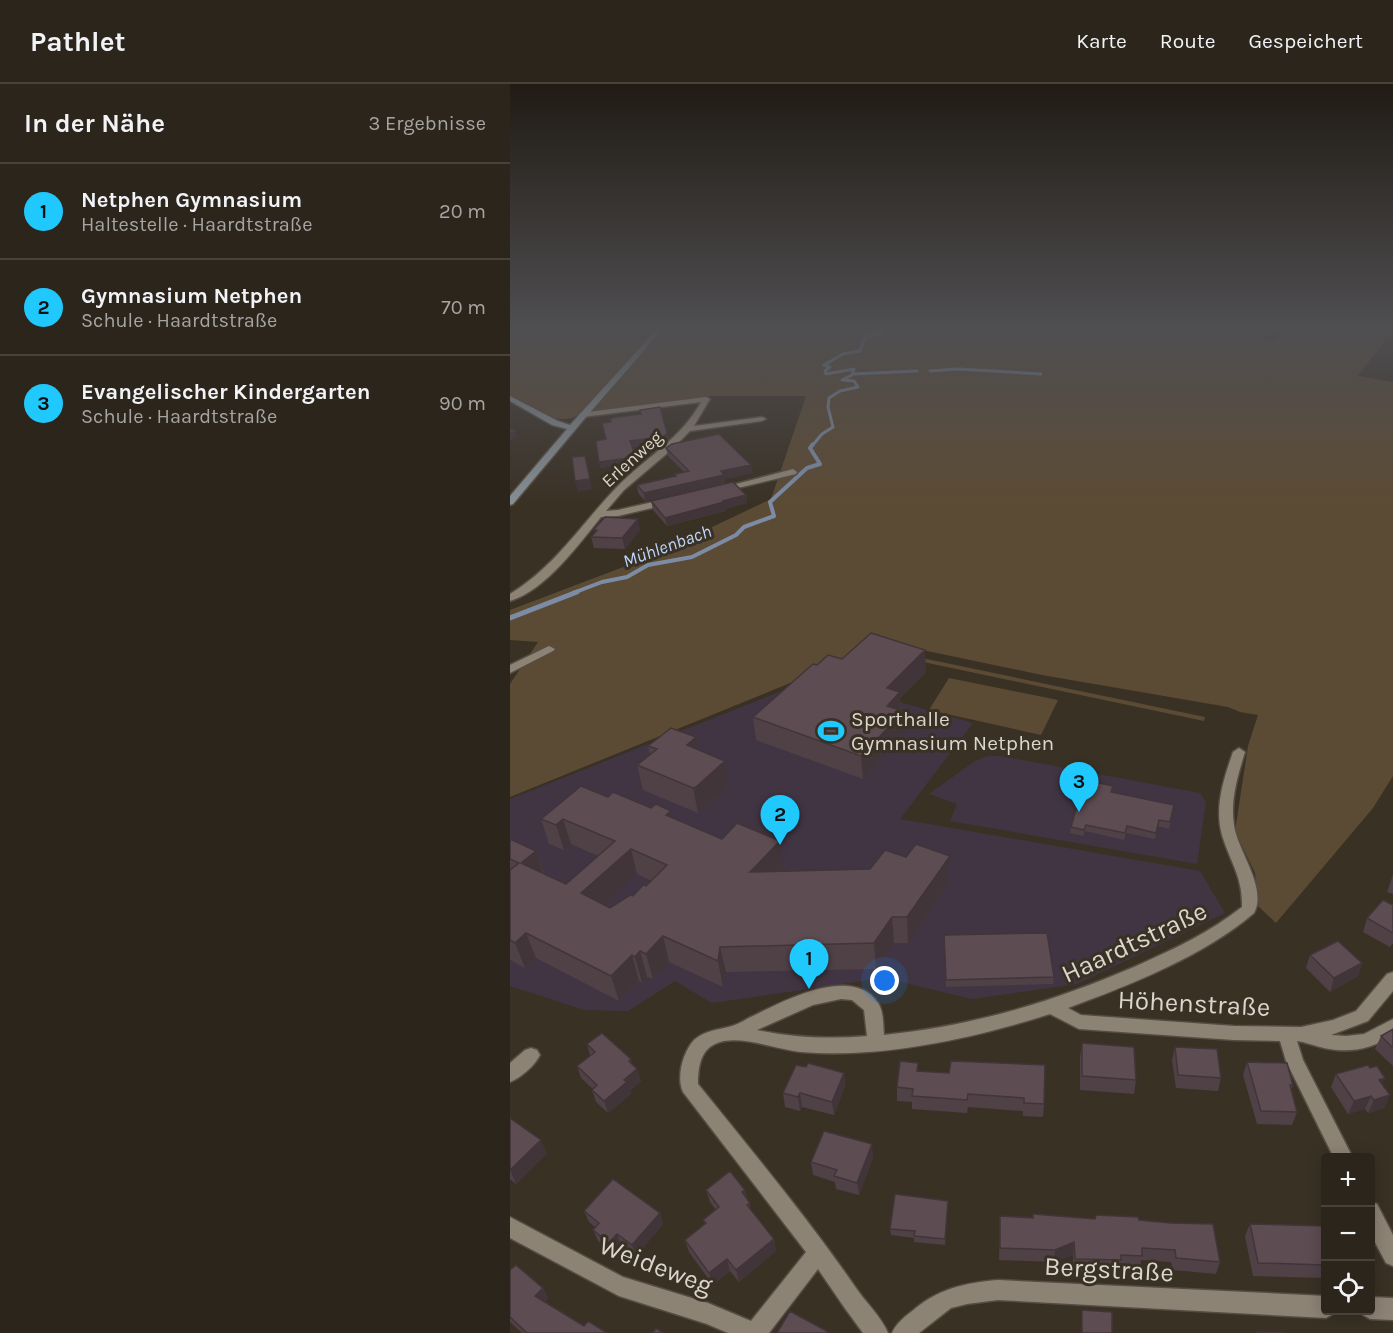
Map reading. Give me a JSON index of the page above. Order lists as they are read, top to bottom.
{
  "streets": {
    "street": [
      "Erlenweg",
      "Haardtstraße",
      "Höhenstraße",
      "Weideweg",
      "Bergstraße"
    ]
  },
  "crossings": [
    ["Haardtstraße", "Höhenstraße"]
  ],
  "water": ["Mühlenbach"],
  "places": {
    "sports": ["Sporthalle Gymnasium Netphen"]
  },
  "page": {
    "header": "Pathlet",
    "nav": ["Karte", "Route", "Gespeichert"],
    "heading": ["In der Nähe", "3 Ergebnisse"],
    "list": [
      {
        "mark": "1",
        "name": "Netphen Gymnasium",
        "note": "Haltestelle · Haardtstraße",
        "value": "20 m"
      },
      {
        "mark": "2",
        "name": "Gymnasium Netphen",
        "note": "Schule · Haardtstraße",
        "value": "70 m"
      },
      {
        "mark": "3",
        "name": "Evangelischer Kindergarten",
        "note": "Schule · Haardtstraße",
        "value": "90 m"
      }
    ],
    "pins": ["3", "2", "1"],
    "map_buttons": ["+", "−"]
  }
}
